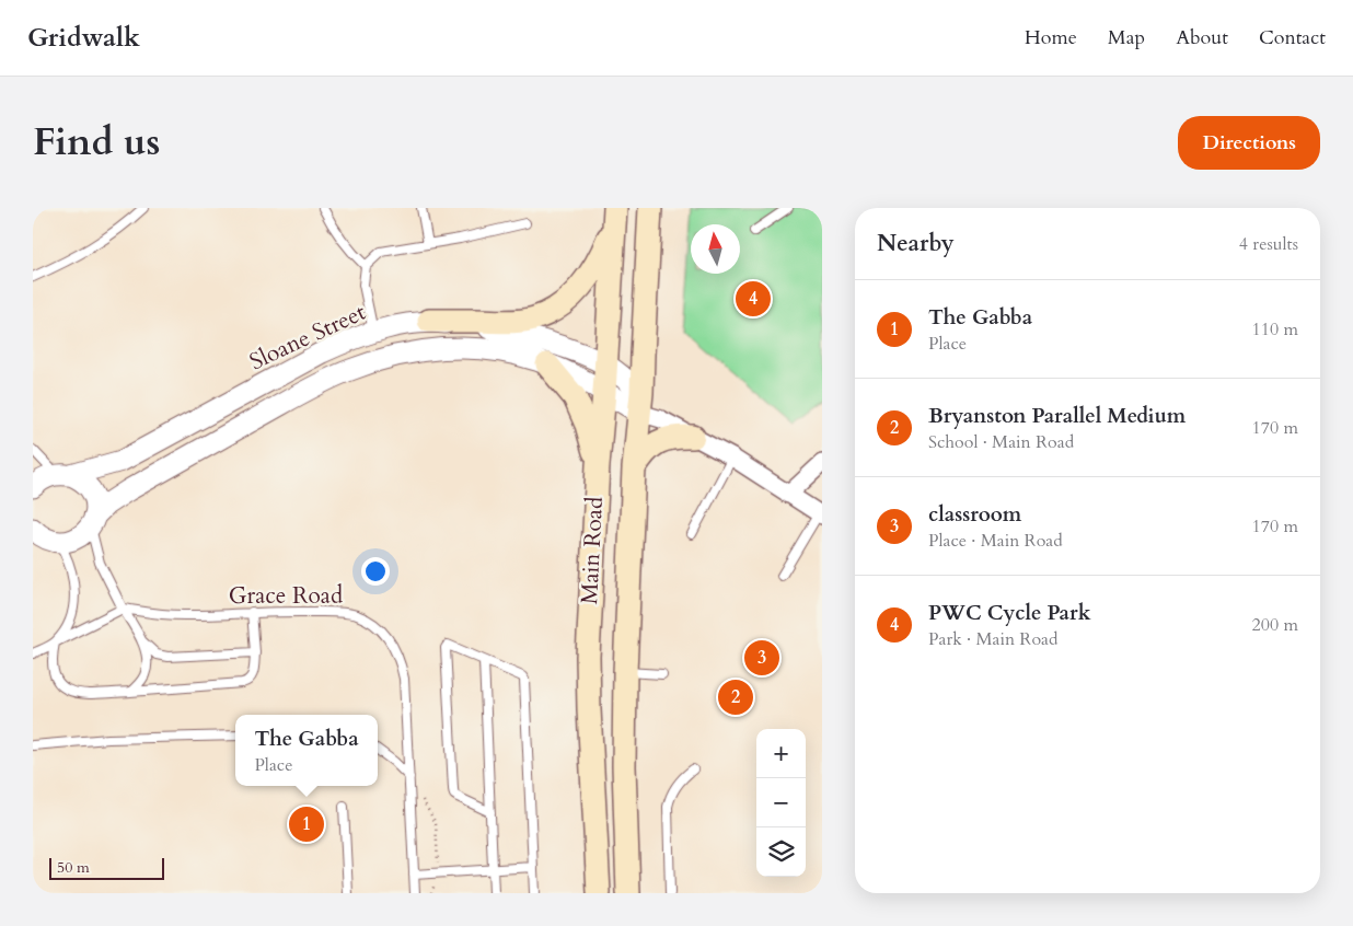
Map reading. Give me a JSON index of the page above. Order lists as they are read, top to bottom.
{
  "streets": {
    "main road": ["Main Road"],
    "street": ["Sloane Street"],
    "lane": ["Grace Road"]
  },
  "crossings": [
    ["Sloane Street", "Main Road"]
  ],
  "scale_bar": "50 m",
  "north": "top",
  "page": {
    "header": "Gridwalk",
    "nav": [
      "Home",
      "Map",
      "About",
      "Contact"
    ],
    "title": "Find us",
    "buttons": "Directions",
    "heading": ["Nearby", "4 results"],
    "pins": [
      "4",
      "3",
      "2",
      "1"
    ],
    "list": [
      {
        "mark": "1",
        "name": "The Gabba",
        "note": "Place",
        "value": "110 m"
      },
      {
        "mark": "2",
        "name": "Bryanston Parallel Medium",
        "note": "School · Main Road",
        "value": "170 m"
      },
      {
        "mark": "3",
        "name": "classroom",
        "note": "Place · Main Road",
        "value": "170 m"
      },
      {
        "mark": "4",
        "name": "PWC Cycle Park",
        "note": "Park · Main Road",
        "value": "200 m"
      }
    ],
    "popup": ["The Gabba", "Place"],
    "map_buttons": ["+", "−"],
    "scale": "50 m"
  }
}
